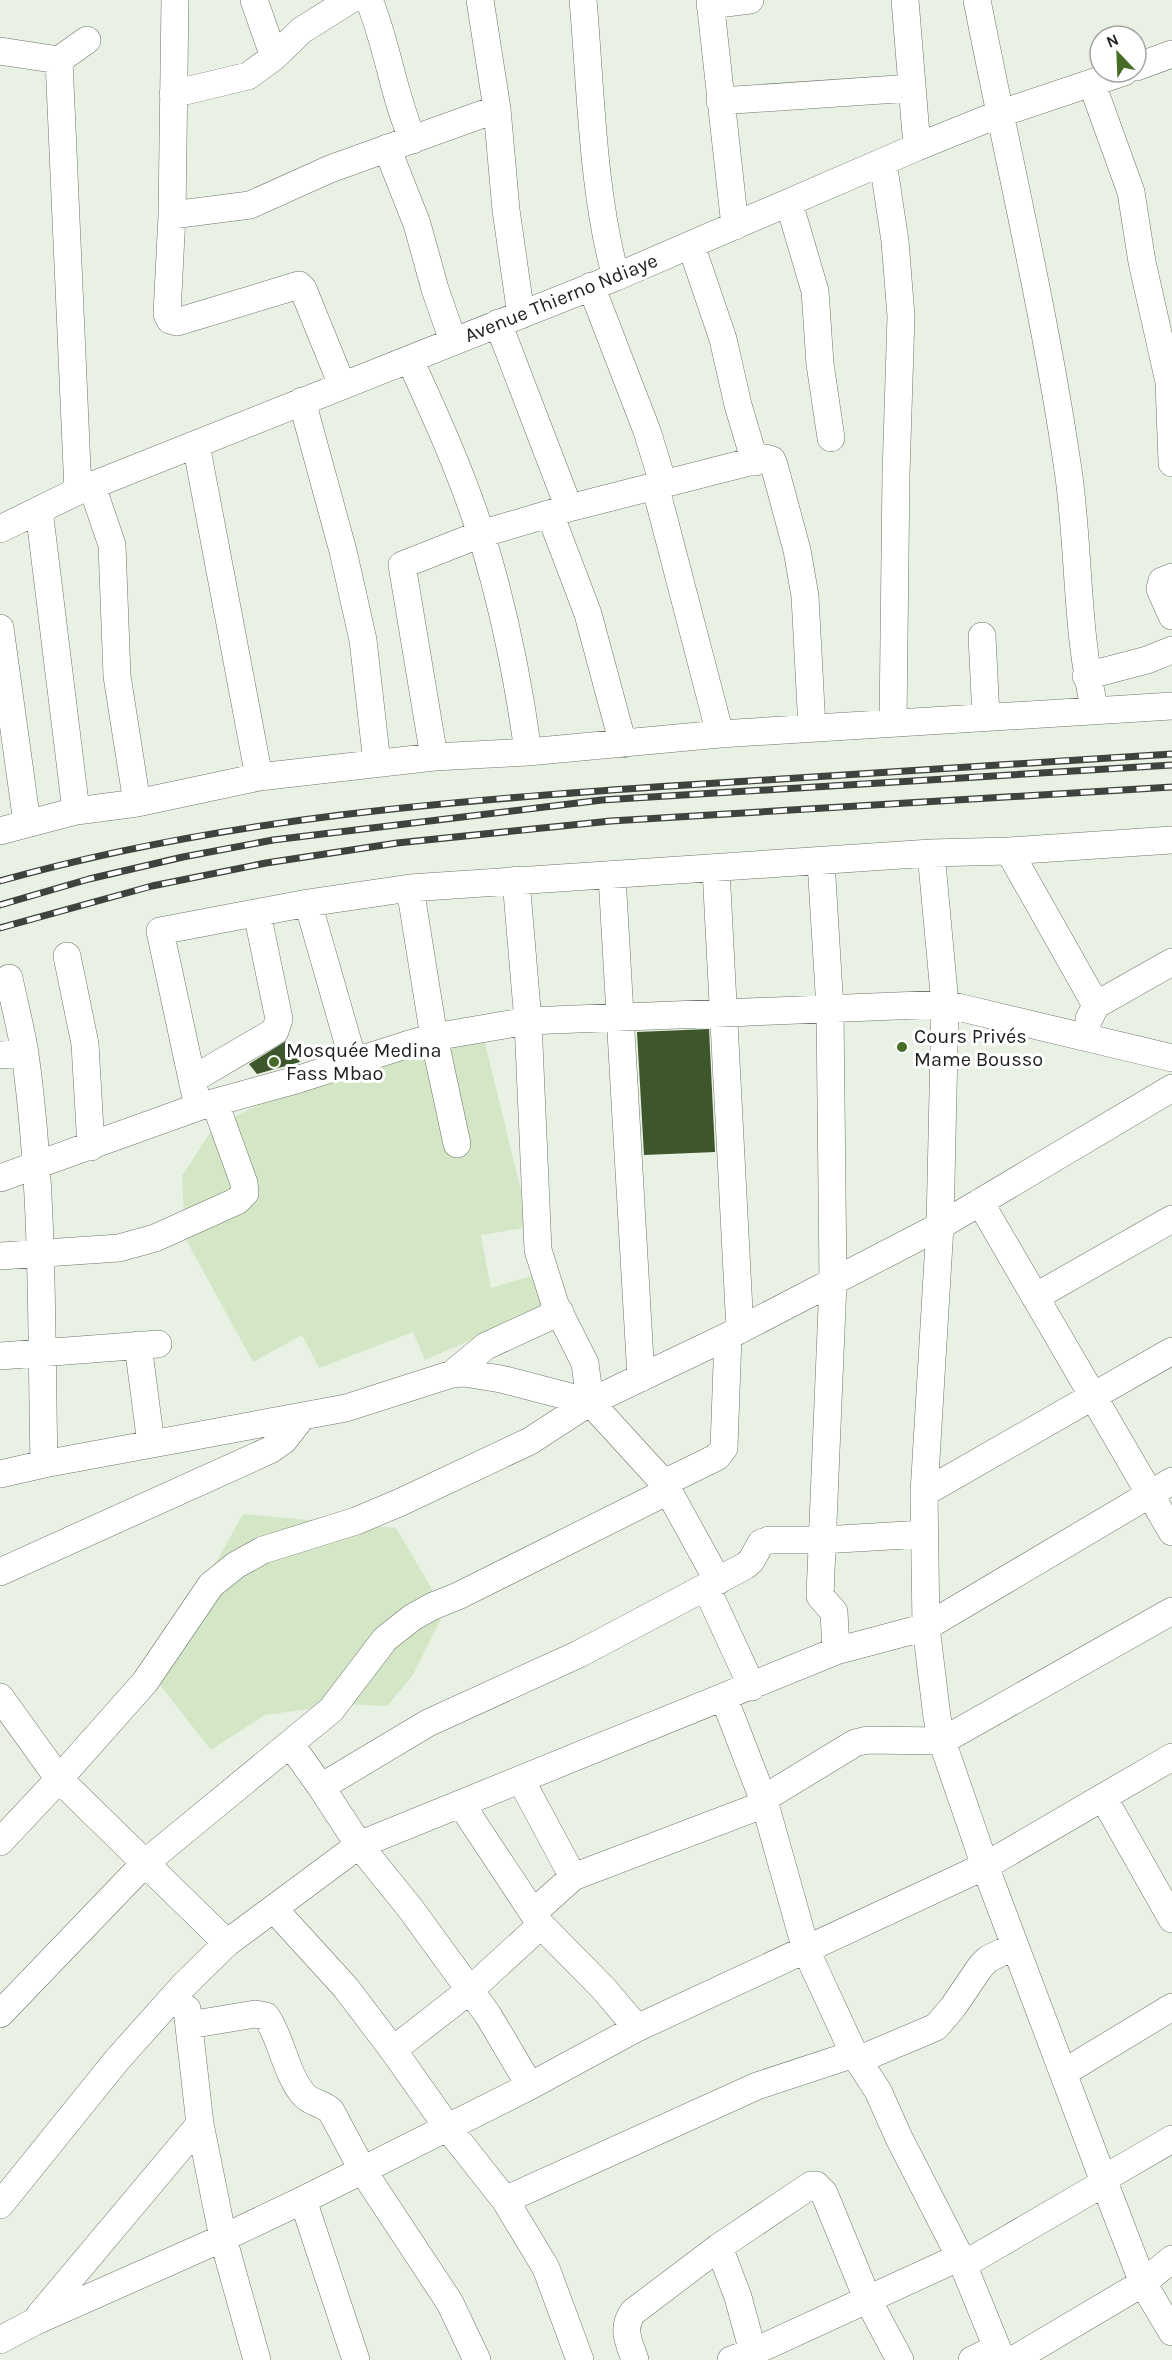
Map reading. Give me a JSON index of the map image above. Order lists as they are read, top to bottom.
{
  "streets": {
    "street": ["Avenue Thierno Ndiaye"]
  },
  "places": ["Cours Privés Mame Bousso", "Mosquée Medina Fass Mbao"],
  "north": "top left"
}
